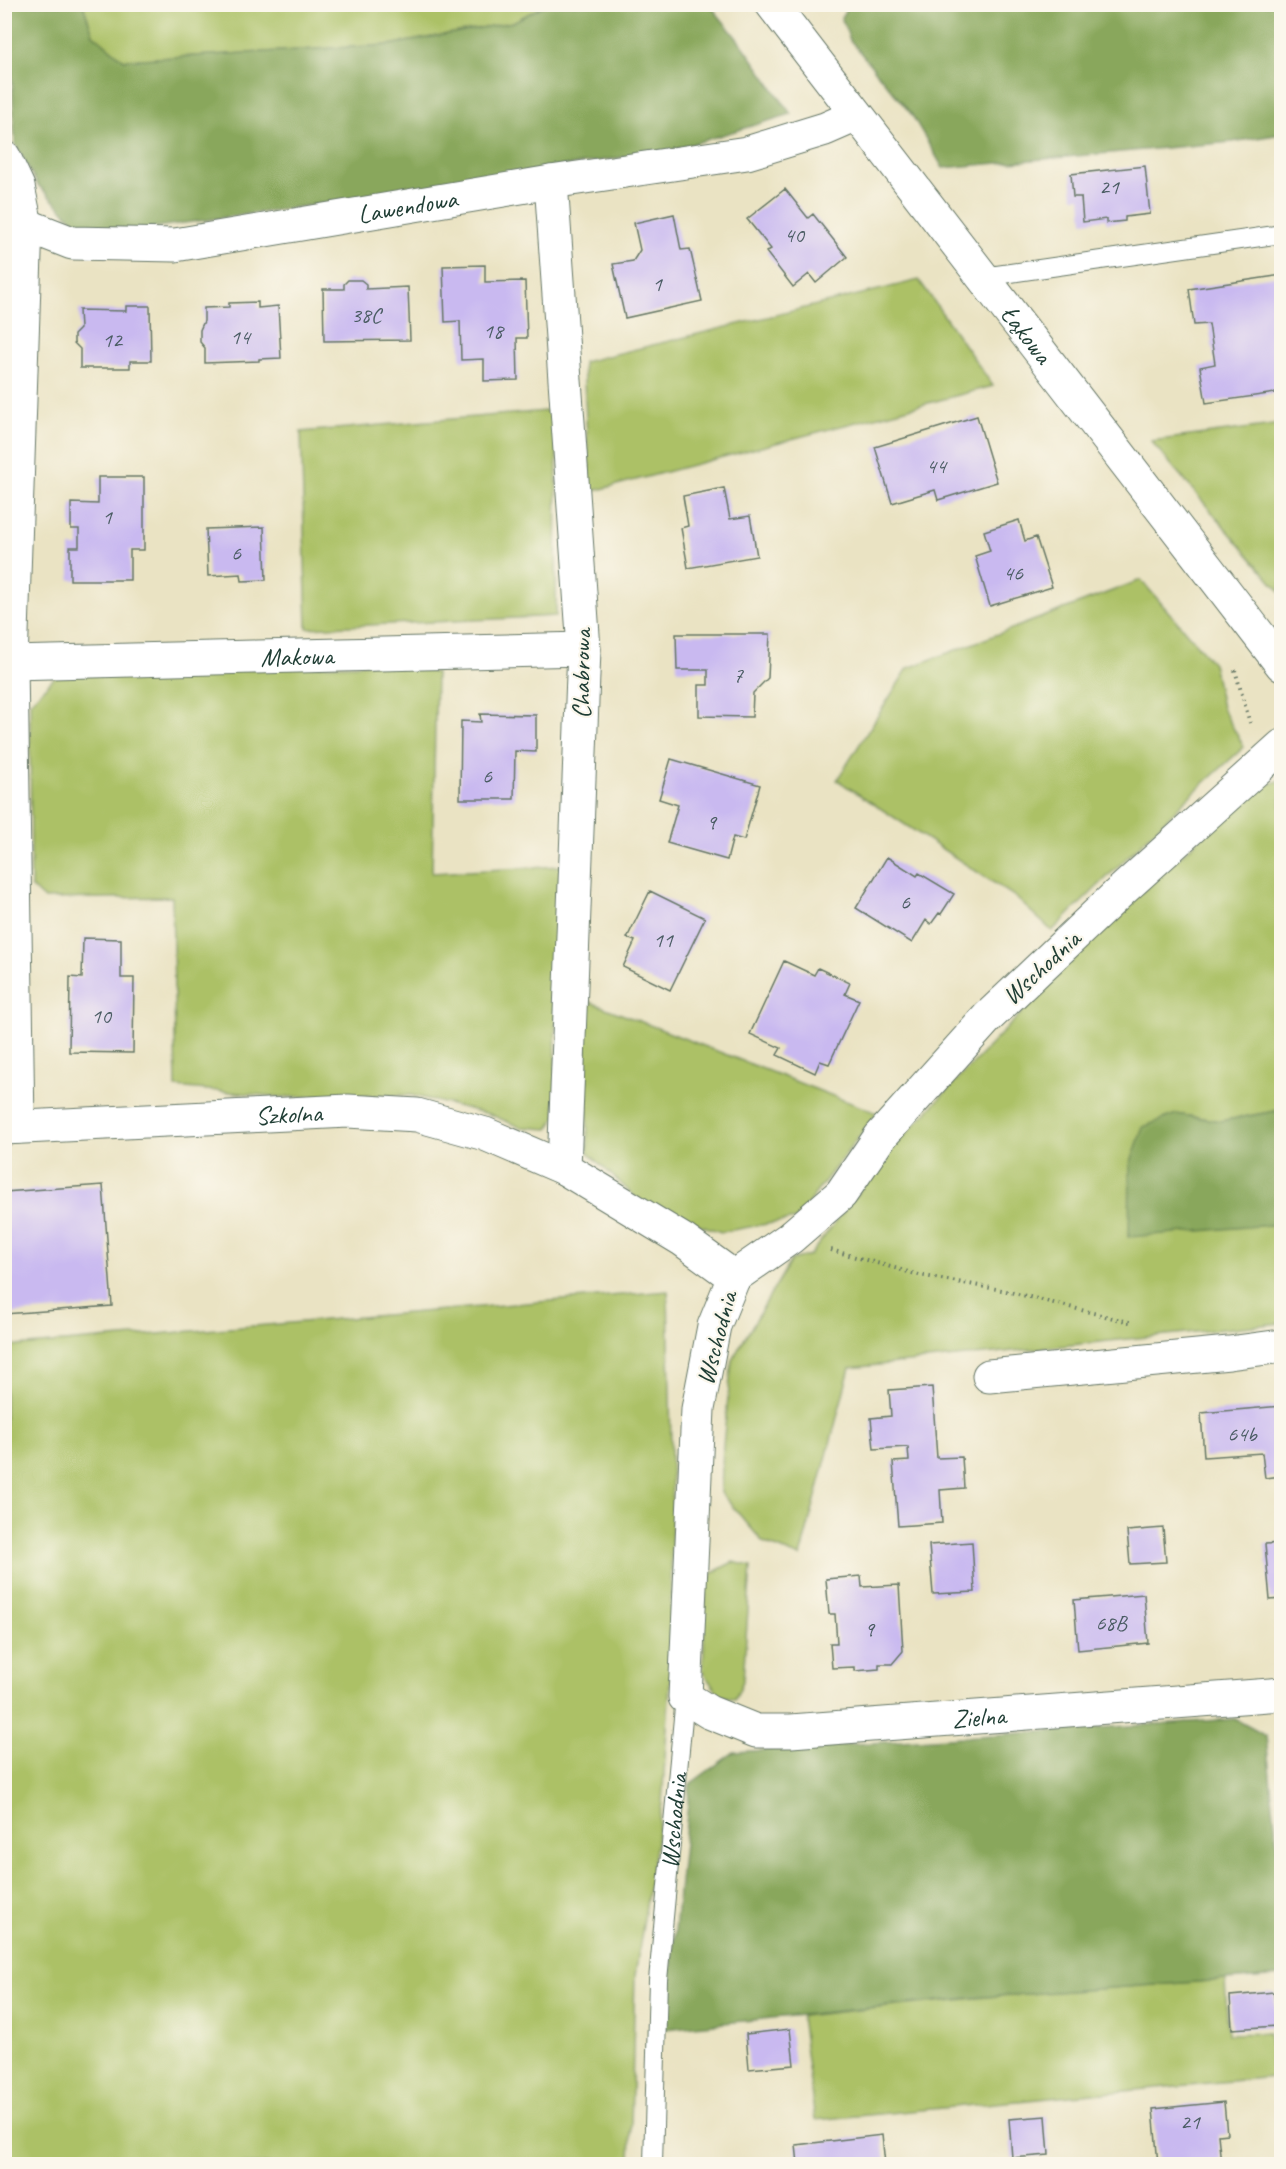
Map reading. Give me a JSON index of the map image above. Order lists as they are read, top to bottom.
{
  "streets": {
    "street": [
      "Lawendowa",
      "Łąkowa",
      "Makowa",
      "Chabrowa",
      "Wschodnia",
      "Szkolna",
      "Zielna"
    ]
  },
  "crossings": [
    ["Lawendowa", "Łąkowa"],
    ["Lawendowa", "Chabrowa"],
    ["Makowa", "Chabrowa"],
    ["Chabrowa", "Szkolna"],
    ["Wschodnia", "Szkolna"],
    ["Wschodnia", "Zielna"]
  ],
  "house_numbers": [
    "21",
    "40",
    "1",
    "38C",
    "18",
    "14",
    "12",
    "44",
    "1",
    "6",
    "46",
    "7",
    "6",
    "9",
    "6",
    "11",
    "10",
    "64b",
    "68B",
    "9",
    "21"
  ]
}
